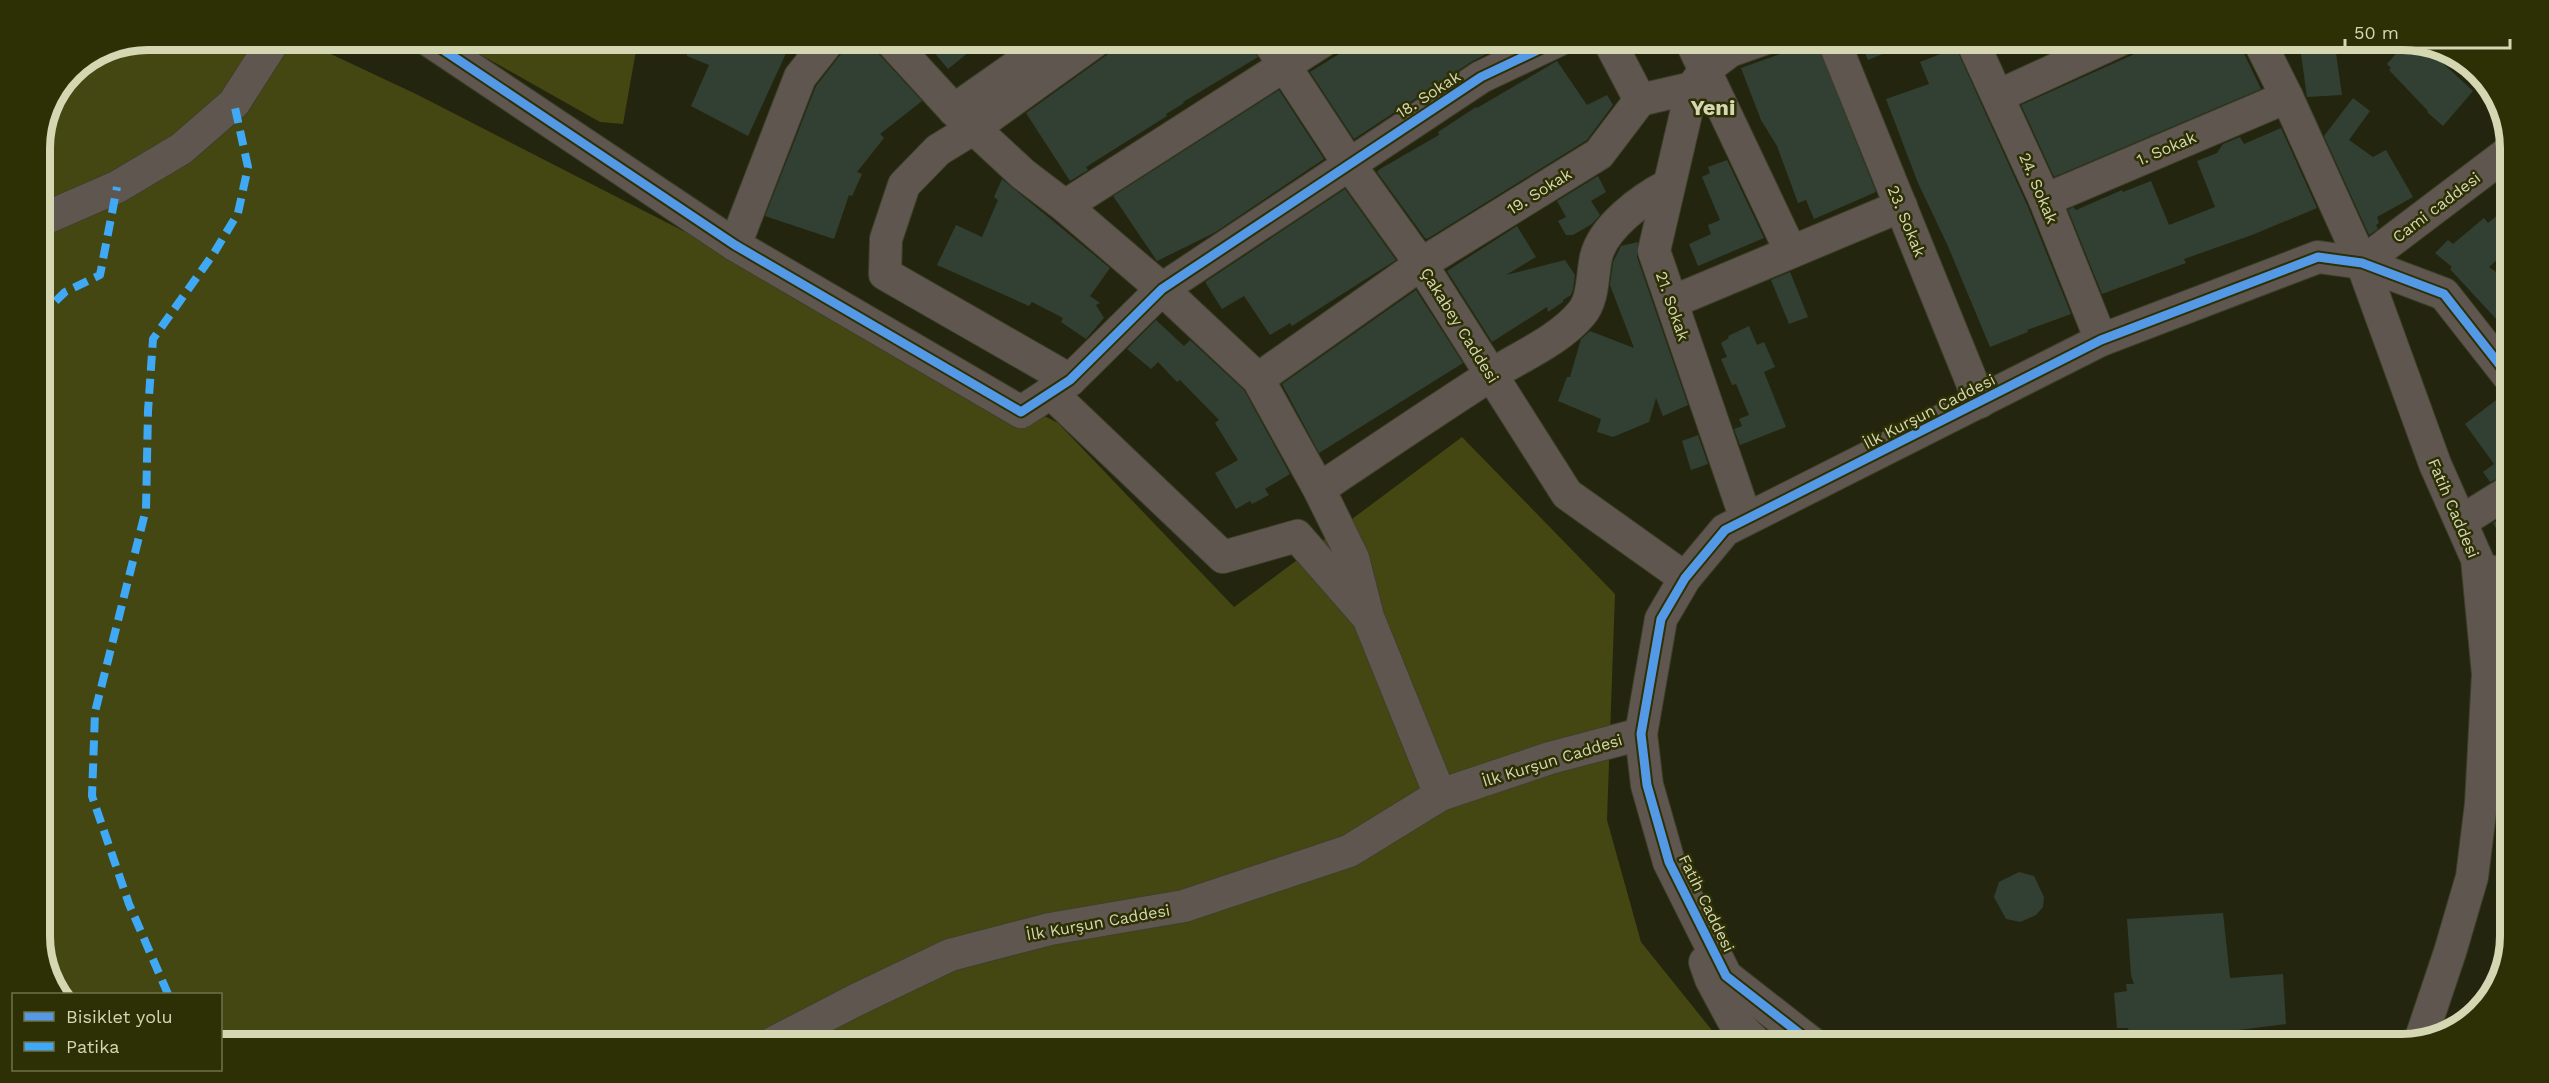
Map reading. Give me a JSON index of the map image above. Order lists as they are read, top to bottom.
{
  "streets": {
    "street": [
      "18. Sokak",
      "1. Sokak",
      "24. Sokak",
      "19. Sokak",
      "Cami caddesi",
      "23. Sokak",
      "21. Sokak",
      "Çakabey Caddesi",
      "İlk Kurşun Caddesi",
      "Fatih Caddesi"
    ]
  },
  "crossings": [
    ["18. Sokak", "Çakabey Caddesi"],
    ["1. Sokak", "24. Sokak"],
    ["1. Sokak", "Fatih Caddesi"],
    ["24. Sokak", "İlk Kurşun Caddesi"],
    ["19. Sokak", "Çakabey Caddesi"],
    ["Cami caddesi", "İlk Kurşun Caddesi"],
    ["Cami caddesi", "Fatih Caddesi"],
    ["23. Sokak", "İlk Kurşun Caddesi"],
    ["21. Sokak", "İlk Kurşun Caddesi"],
    ["Çakabey Caddesi", "İlk Kurşun Caddesi"],
    ["İlk Kurşun Caddesi", "Fatih Caddesi"]
  ],
  "districts": ["Yeni"],
  "legend": ["Bisiklet yolu", "Patika"],
  "scale_bar": "50 m"
}
